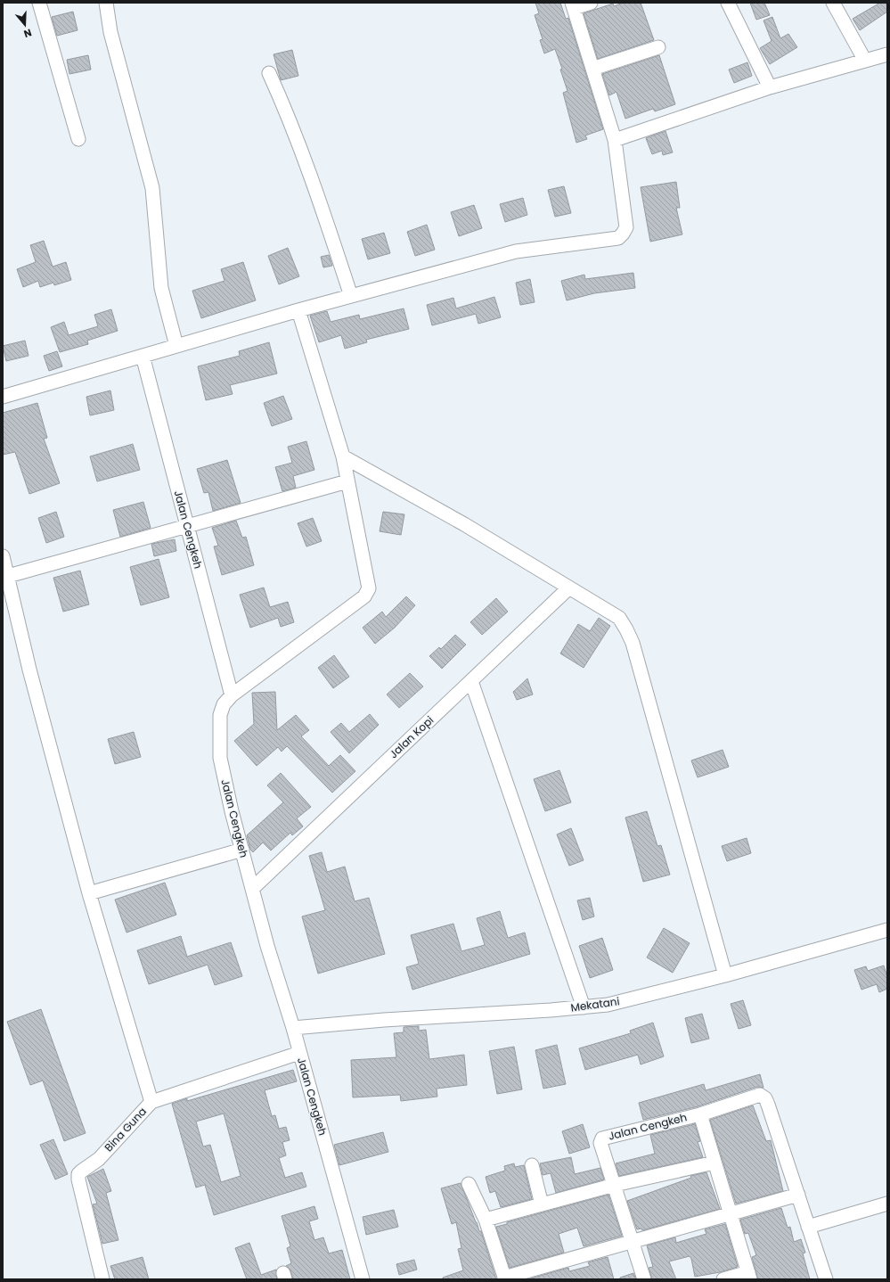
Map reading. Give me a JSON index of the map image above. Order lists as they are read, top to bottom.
{
  "streets": {
    "street": [
      "Jalan Cengkeh",
      "Jalan Kopi",
      "Mekatani",
      "Bina Guna"
    ]
  },
  "crossings": [
    ["Jalan Cengkeh", "Jalan Kopi"],
    ["Jalan Cengkeh", "Mekatani"],
    ["Jalan Cengkeh", "Bina Guna"]
  ],
  "north": "bottom"
}
